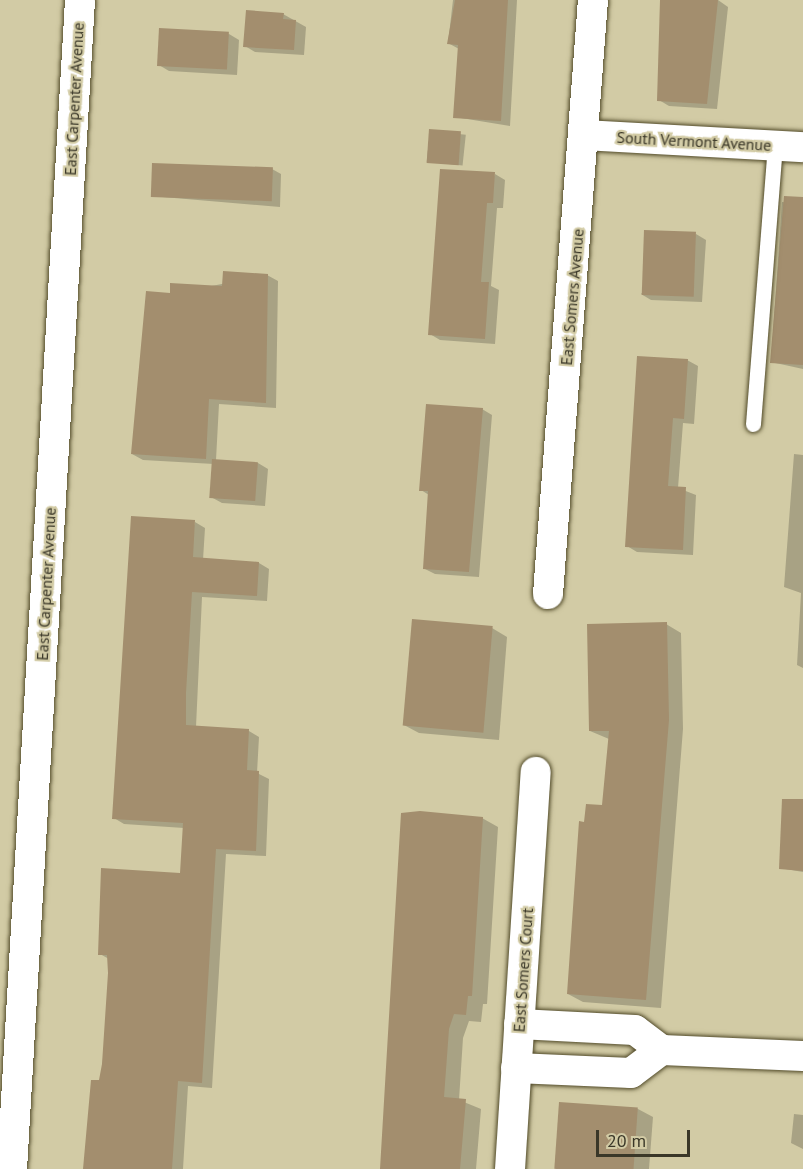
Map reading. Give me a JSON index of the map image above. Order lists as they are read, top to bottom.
{
  "streets": {
    "street": [
      "East Carpenter Avenue",
      "South Vermont Avenue",
      "East Somers Avenue",
      "East Somers Court"
    ]
  },
  "crossings": [
    ["South Vermont Avenue", "East Somers Avenue"]
  ],
  "scale_bar": "20 m"
}
